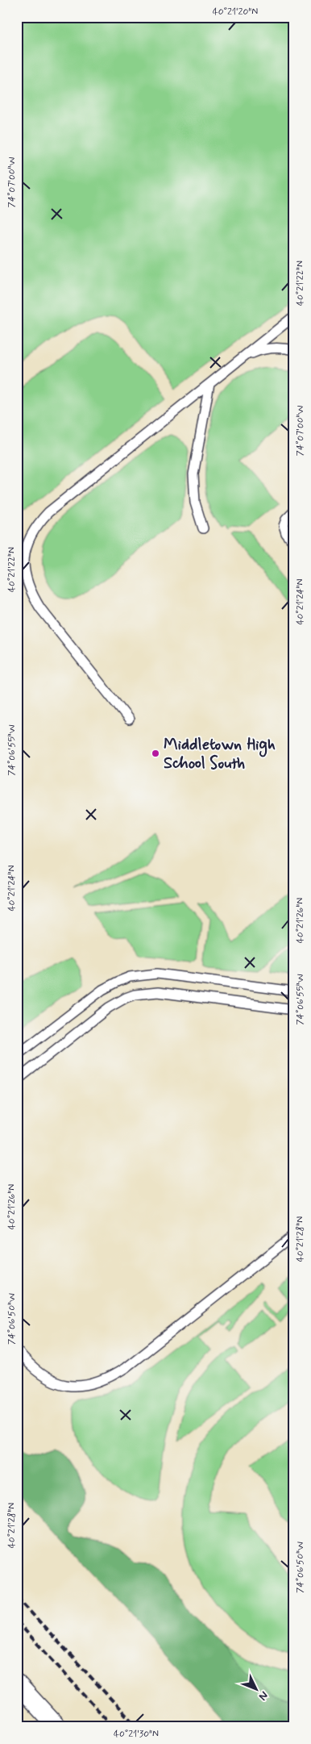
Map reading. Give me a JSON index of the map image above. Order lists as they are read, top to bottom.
{
  "places": ["Middletown High School South"],
  "north": "bottom right",
  "coordinates": [
    "40°21'20\"N",
    "74°07'00\"W",
    "40°21'22\"N",
    "40°21'24\"N",
    "74°06'55\"W",
    "40°21'26\"N",
    "40°21'28\"N",
    "74°06'50\"W",
    "40°21'30\"N"
  ]
}
